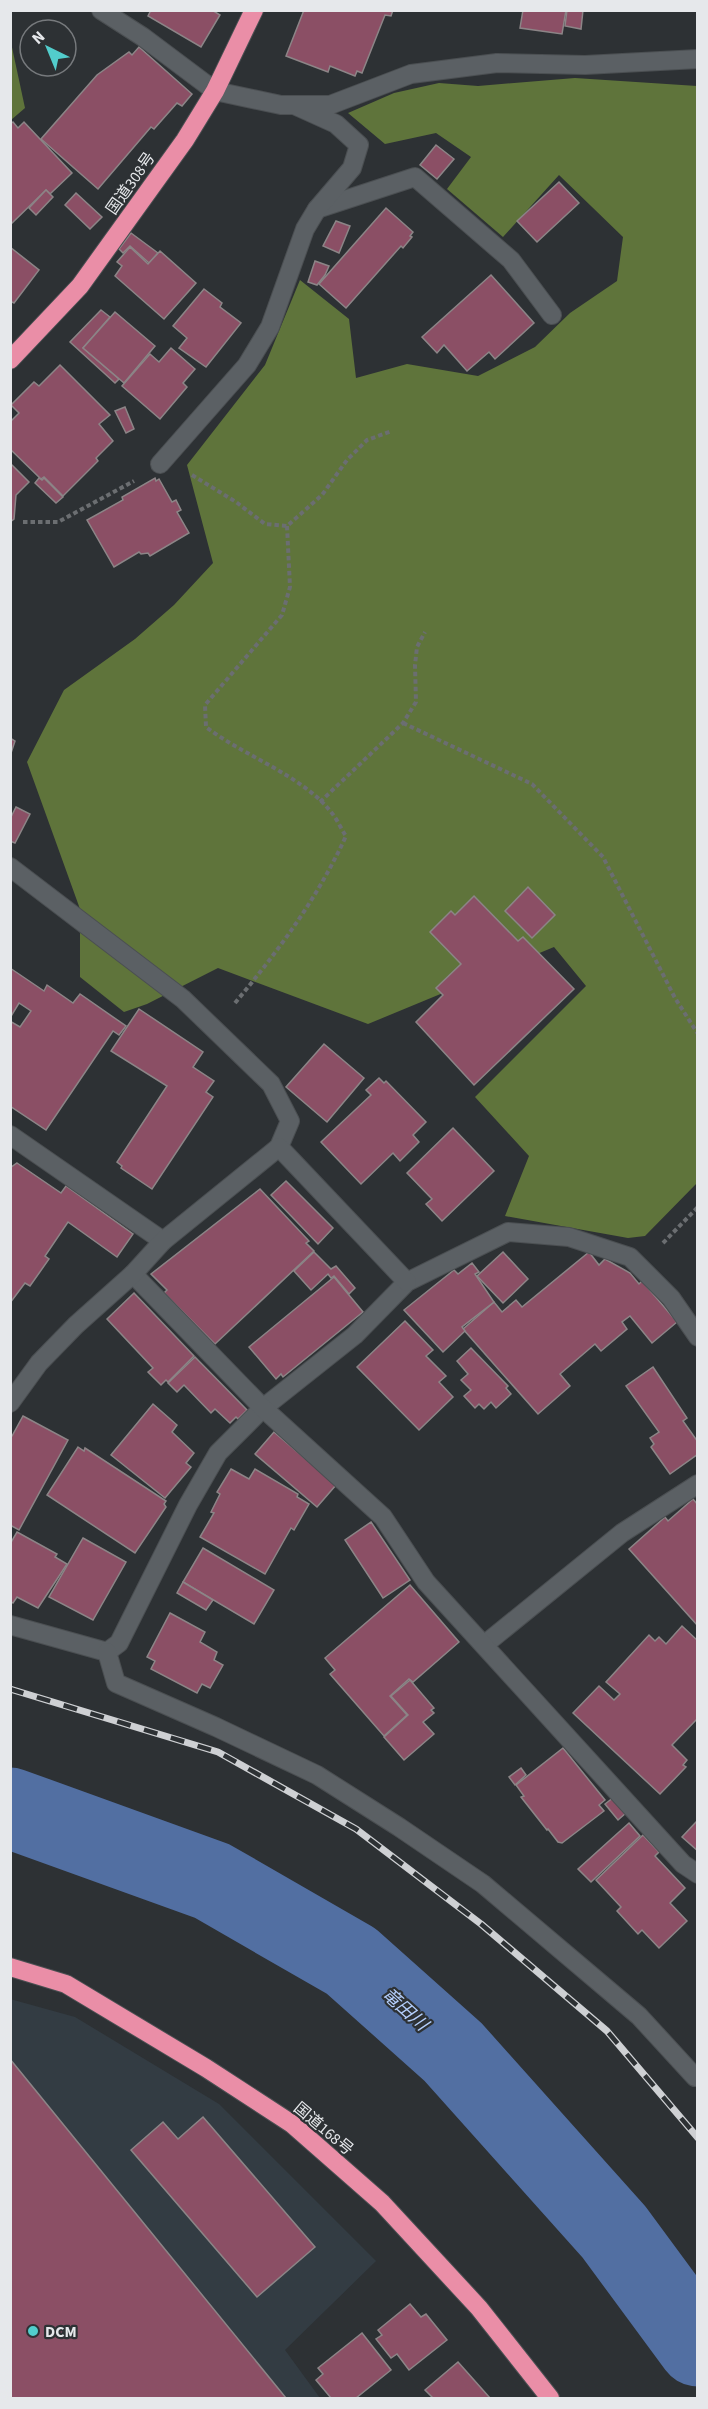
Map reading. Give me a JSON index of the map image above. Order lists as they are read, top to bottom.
{
  "streets": {
    "highway": ["国道308号", "国道168号"]
  },
  "water": ["竜田川"],
  "places": ["DCM"],
  "north": "top left"
}
